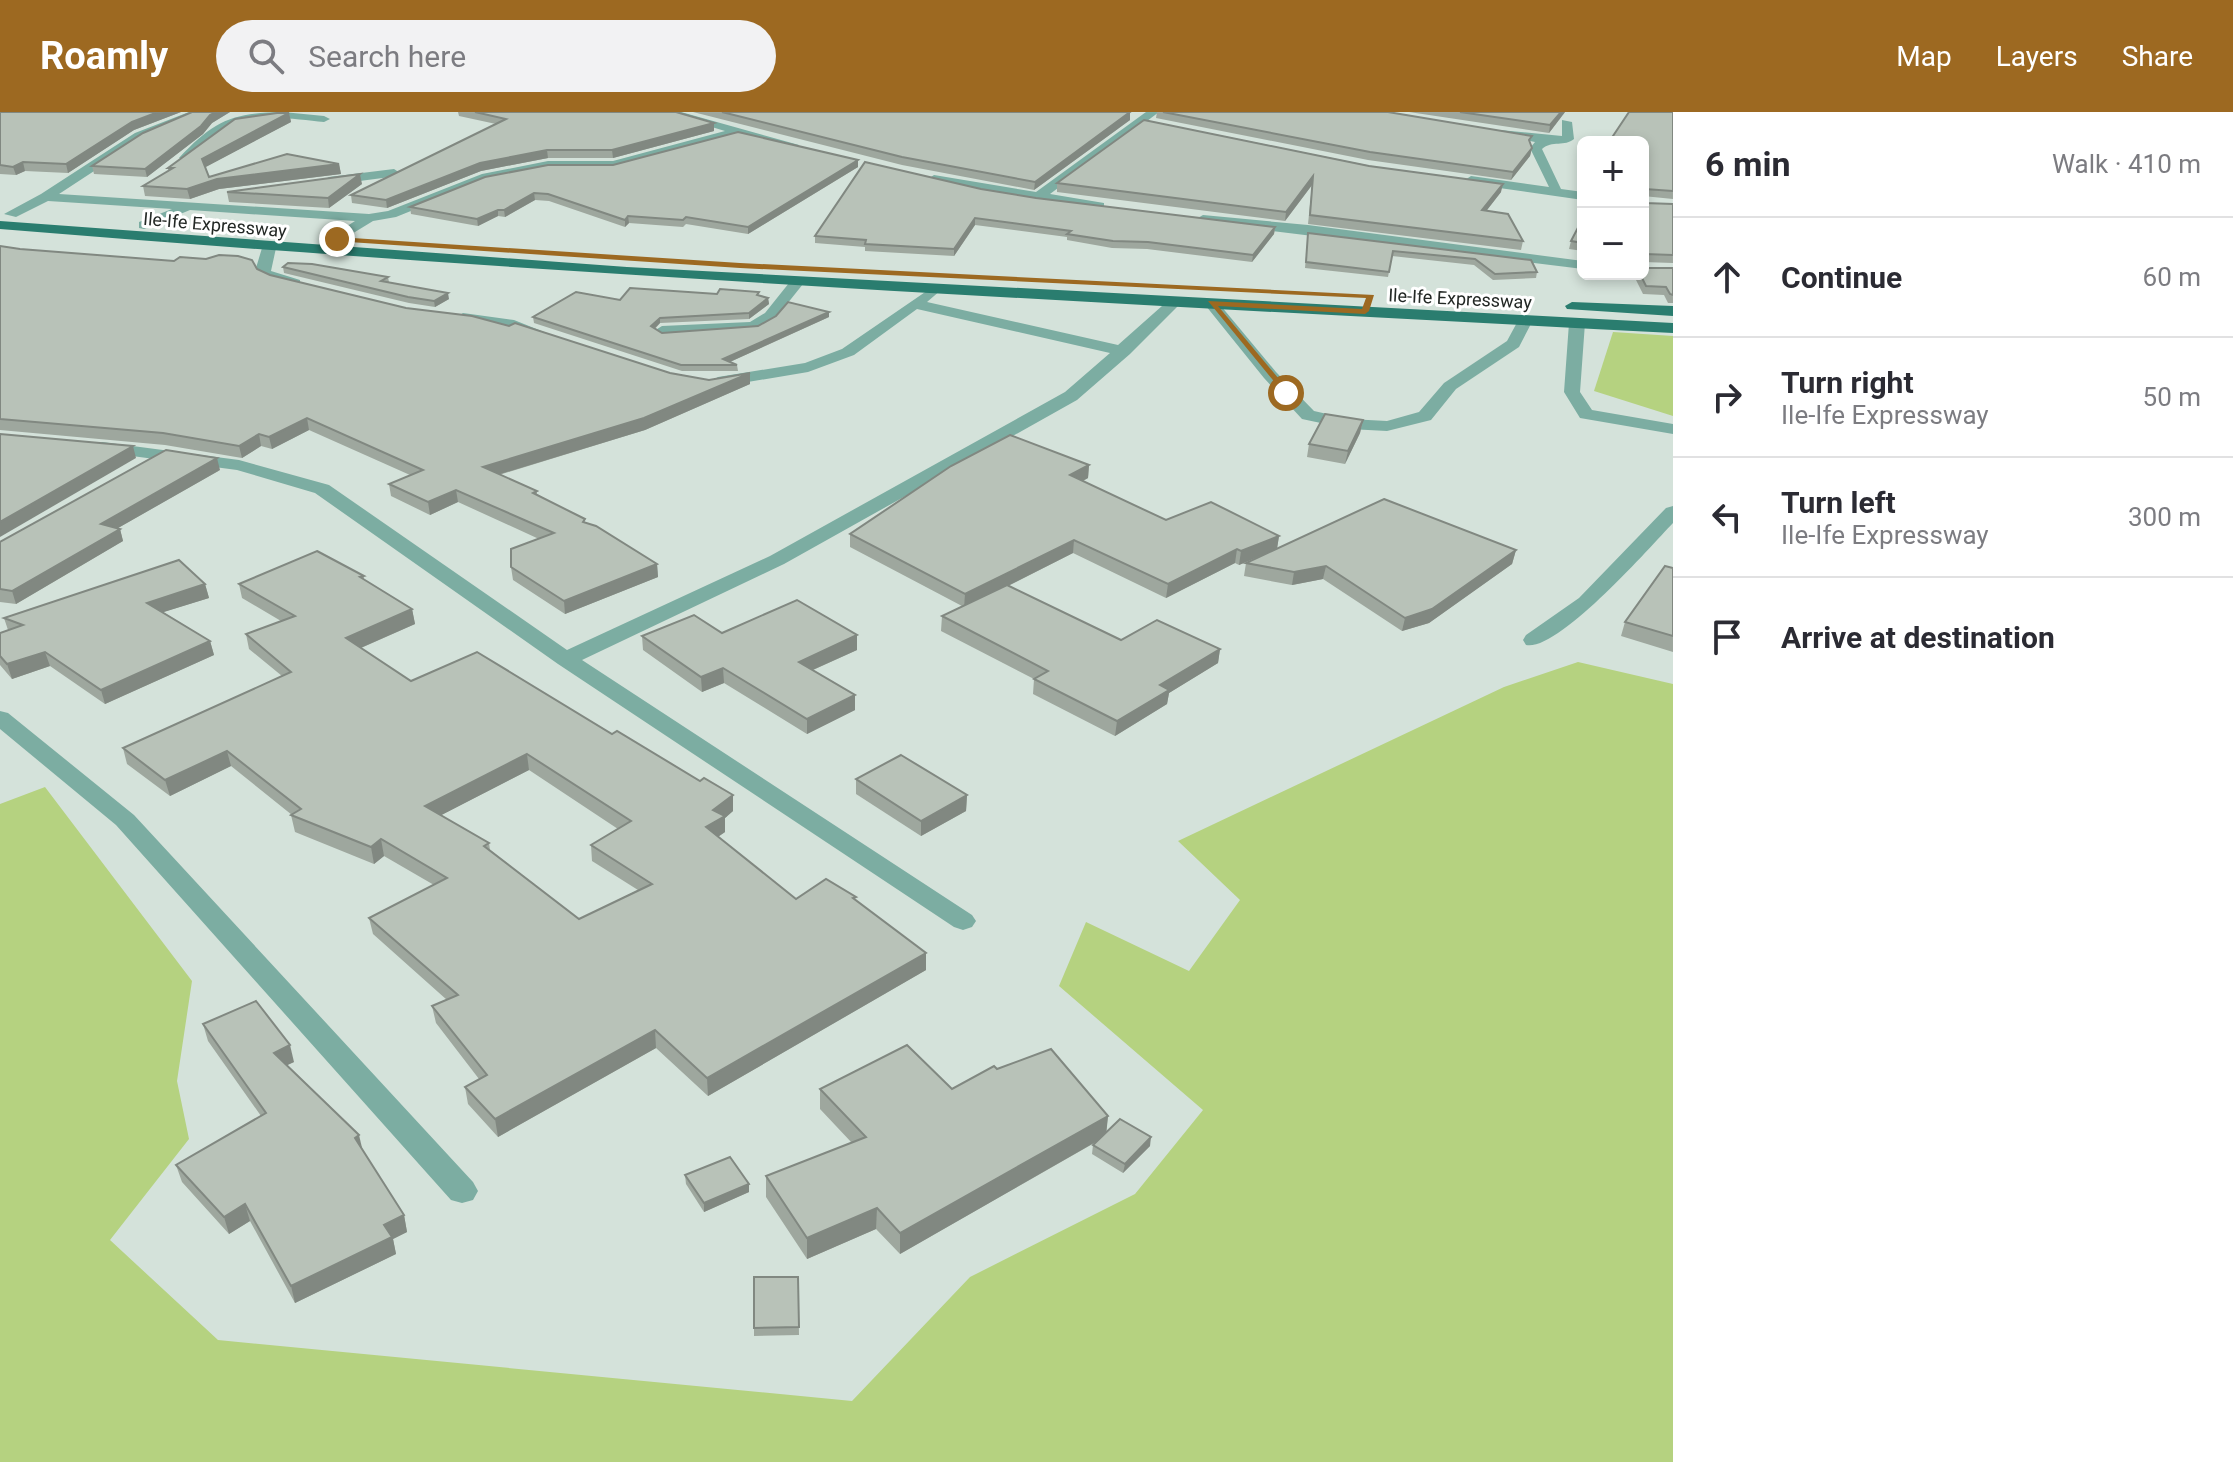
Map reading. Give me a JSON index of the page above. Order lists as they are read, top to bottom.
{
  "streets": {
    "main road": ["Ile-Ife Expressway"]
  },
  "page": {
    "header": "Roamly",
    "search": "Search here",
    "nav": ["Map", "Layers", "Share"],
    "heading": ["6 min", "Walk · 410 m"],
    "map_buttons": ["+", "−"],
    "list": [
      ["Continue", "60 m"],
      ["Turn right", "Ile-Ife Expressway", "50 m"],
      ["Turn left", "Ile-Ife Expressway", "300 m"],
      "Arrive at destination"
    ]
  }
}
